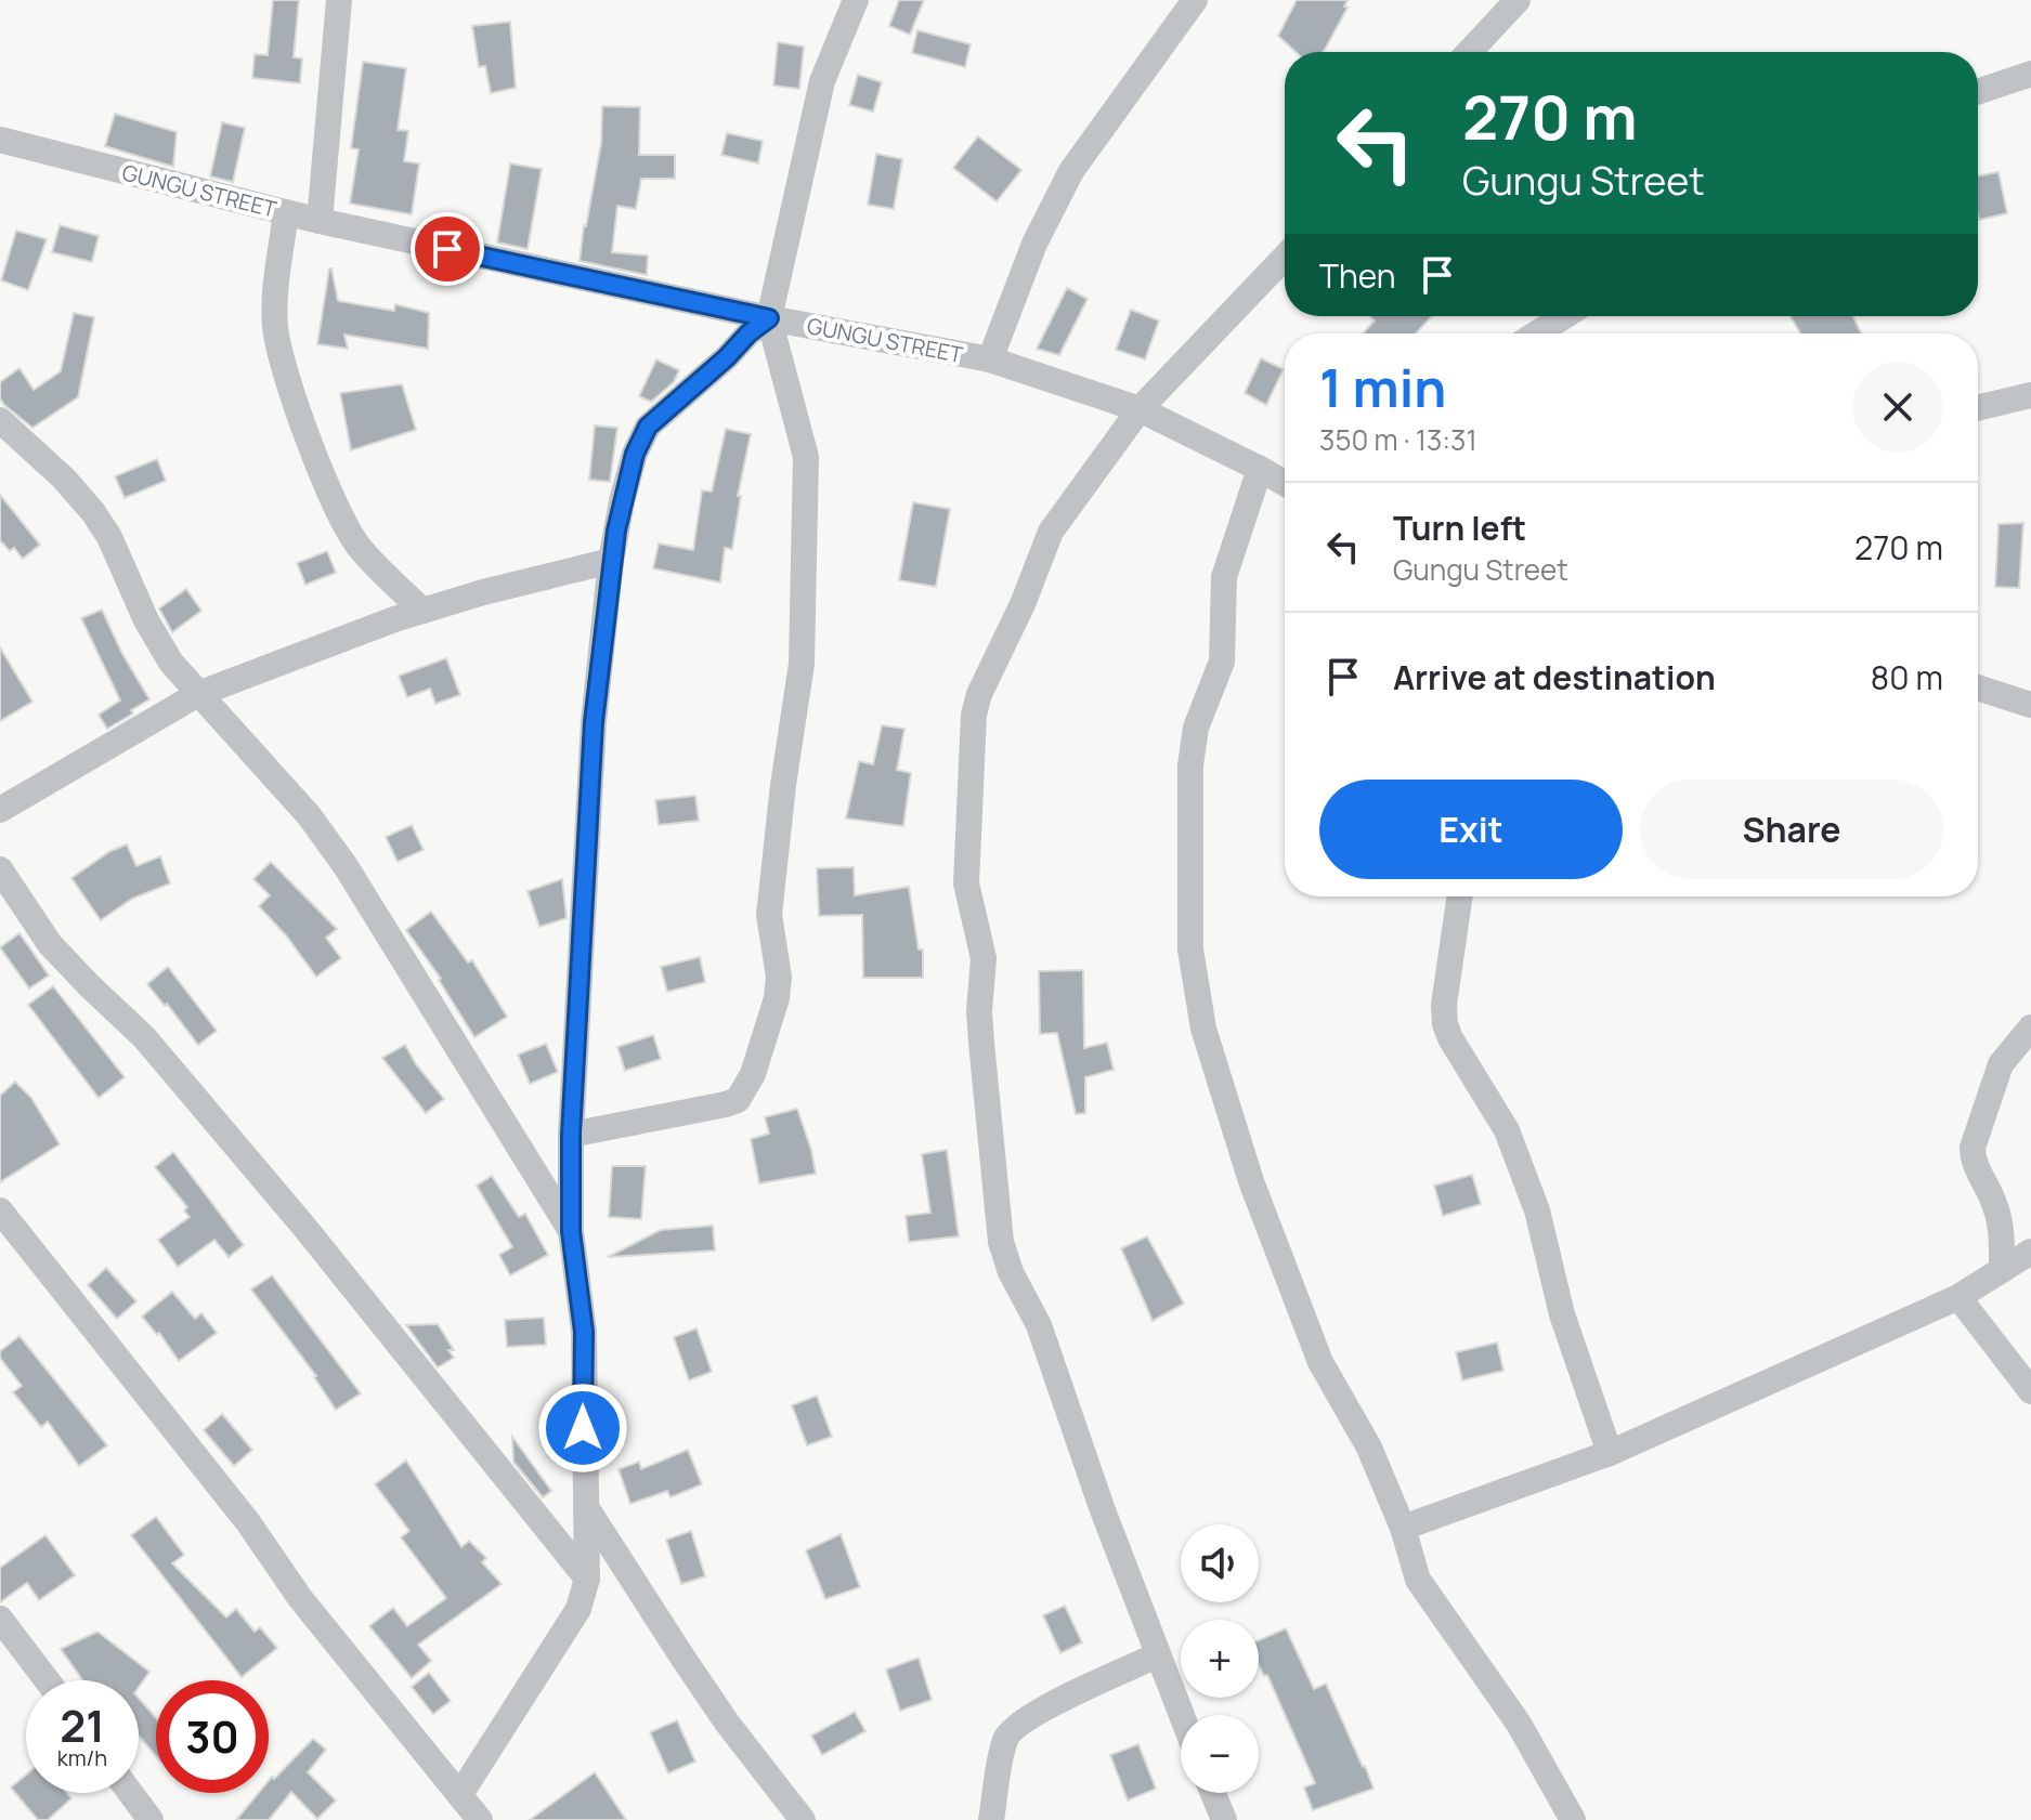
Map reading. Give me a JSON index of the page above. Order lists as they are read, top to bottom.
{
  "streets": {
    "street": ["GUNGU STREET"]
  },
  "page": {
    "turn": ["270 m", "Gungu Street"],
    "then": "Then",
    "heading": ["1 min", "350 m · 13:31"],
    "list": [
      {
        "name": "Turn left",
        "note": "Gungu Street",
        "value": "270 m"
      },
      {
        "name": "Arrive at destination",
        "value": "80 m"
      }
    ],
    "buttons": ["Exit", "Share"],
    "map_buttons": ["+", "−"],
    "speed": "21 km/h",
    "limit": "30"
  }
}
